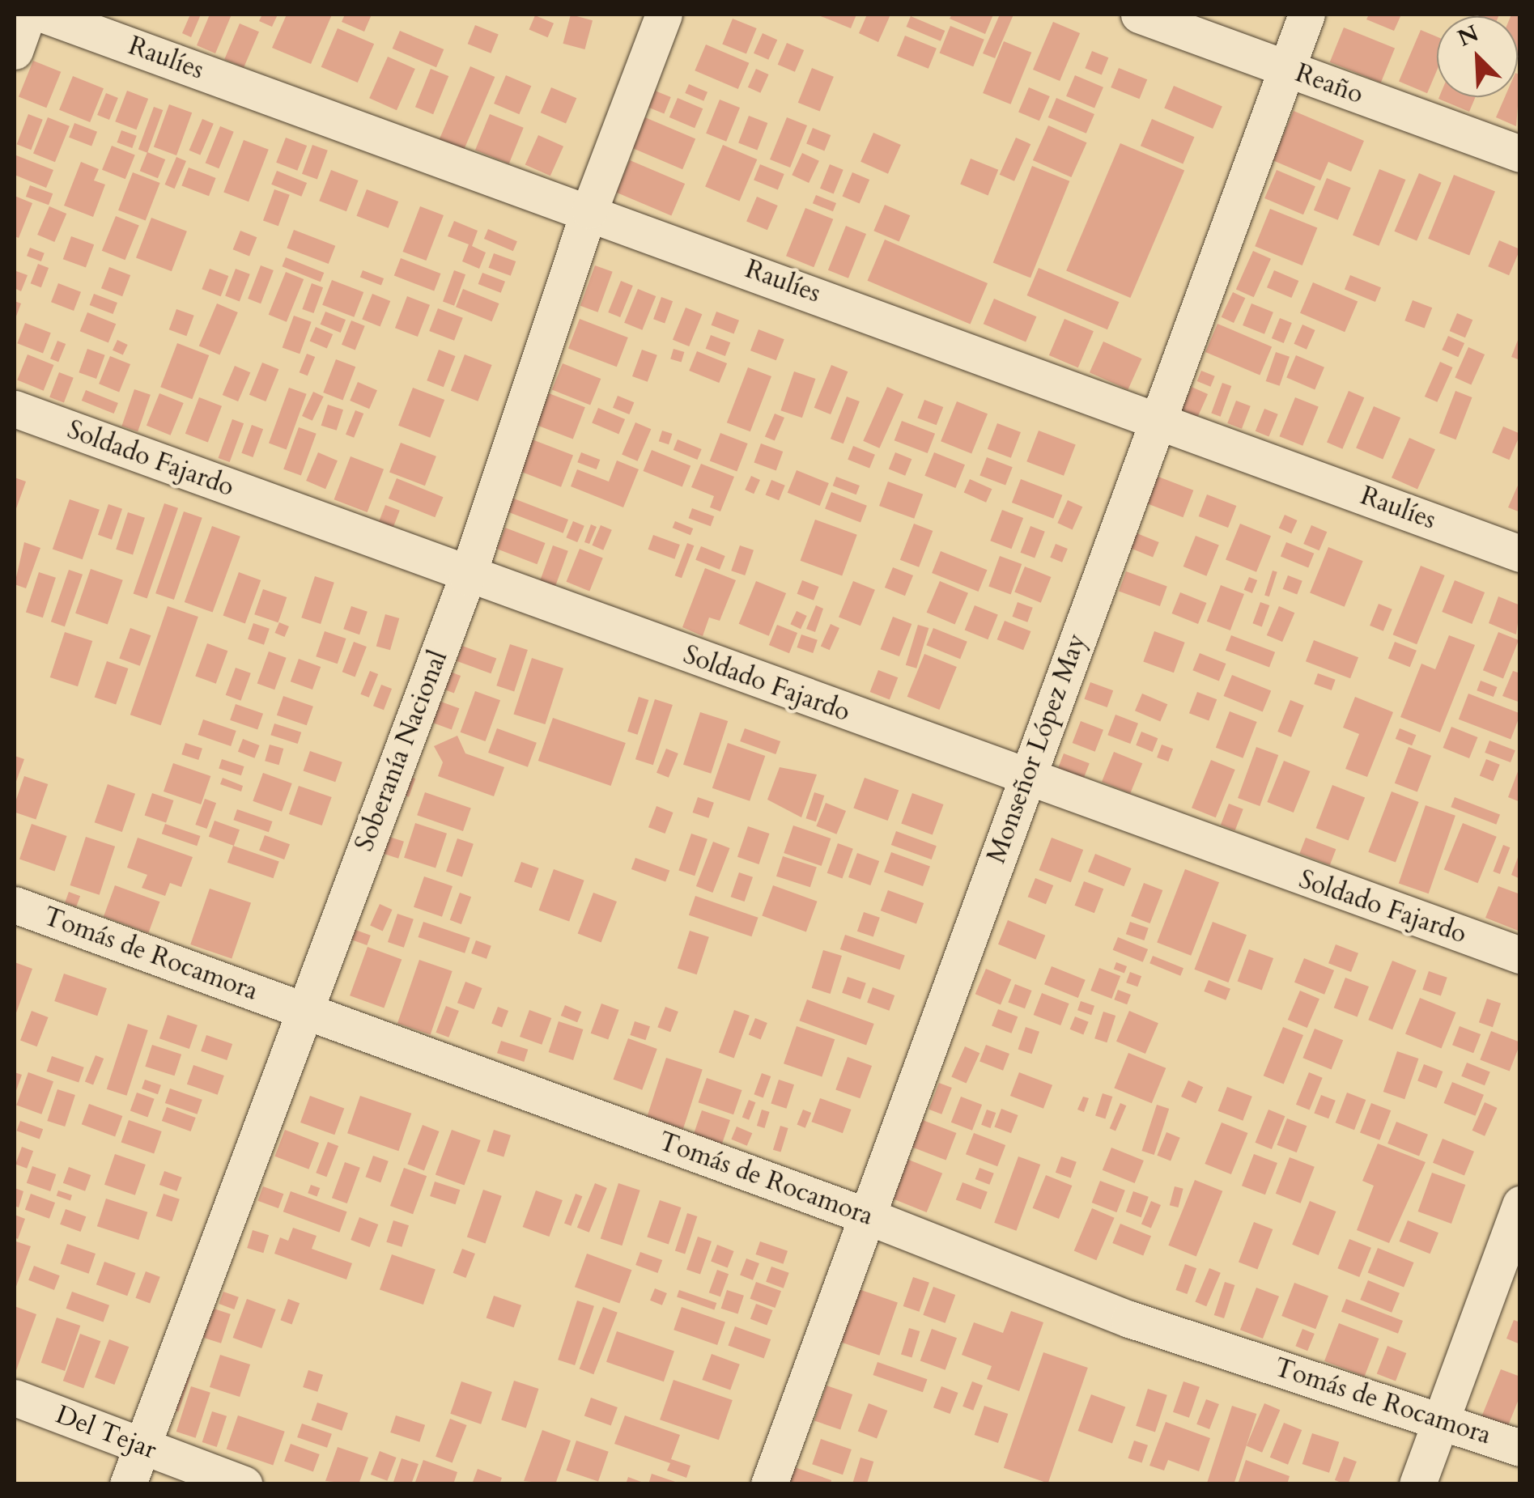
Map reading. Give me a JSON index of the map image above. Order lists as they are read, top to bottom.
{
  "streets": {
    "street": [
      "Raulíes",
      "Reaño",
      "Soldado Fajardo",
      "Monseñor López May",
      "Soberanía Nacional",
      "Tomás de Rocamora",
      "Del Tejar"
    ]
  },
  "crossings": [
    ["Raulíes", "Monseñor López May"],
    ["Raulíes", "Soberanía Nacional"],
    ["Reaño", "Monseñor López May"],
    ["Soldado Fajardo", "Monseñor López May"],
    ["Soldado Fajardo", "Soberanía Nacional"],
    ["Monseñor López May", "Tomás de Rocamora"],
    ["Soberanía Nacional", "Tomás de Rocamora"],
    ["Soberanía Nacional", "Del Tejar"]
  ],
  "north": "top left"
}
